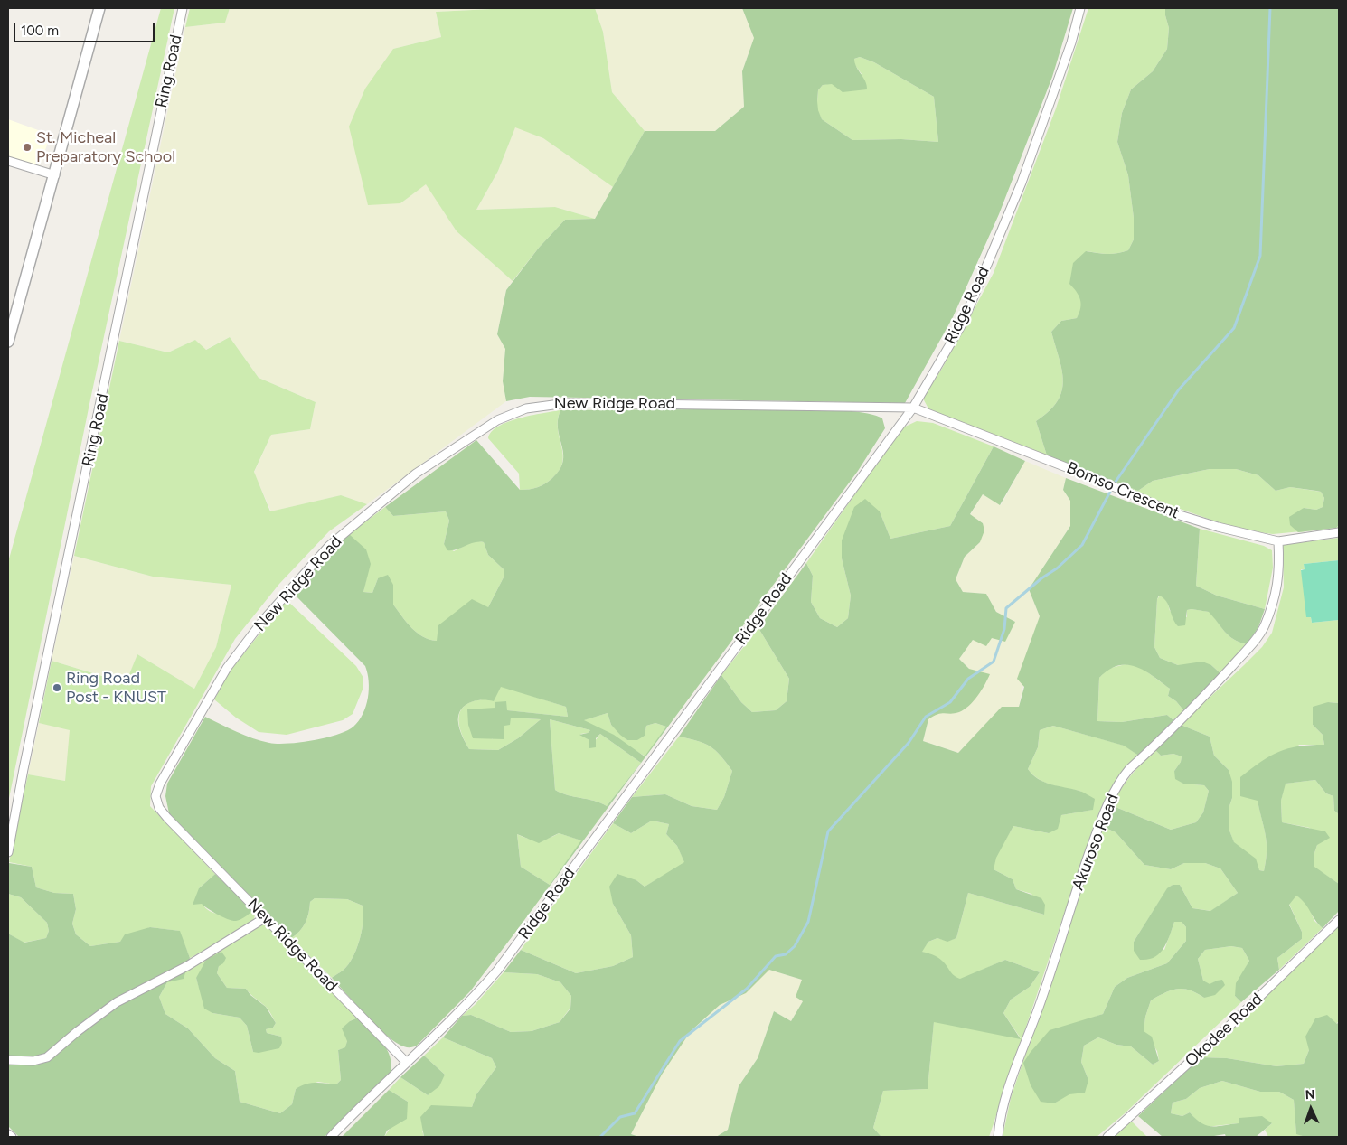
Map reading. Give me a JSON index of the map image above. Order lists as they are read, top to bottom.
{
  "streets": {
    "street": [
      "Ring Road",
      "Ridge Road",
      "New Ridge Road",
      "Bomso Crescent",
      "Akuroso Road",
      "Okodee Road"
    ]
  },
  "crossings": [
    ["Ridge Road", "New Ridge Road"],
    ["Ridge Road", "Bomso Crescent"],
    ["New Ridge Road", "Bomso Crescent"],
    ["Bomso Crescent", "Akuroso Road"]
  ],
  "places": ["St. Micheal Preparatory School", "Ring Road Post - KNUST"],
  "scale_bar": "100 m",
  "north": "top"
}
